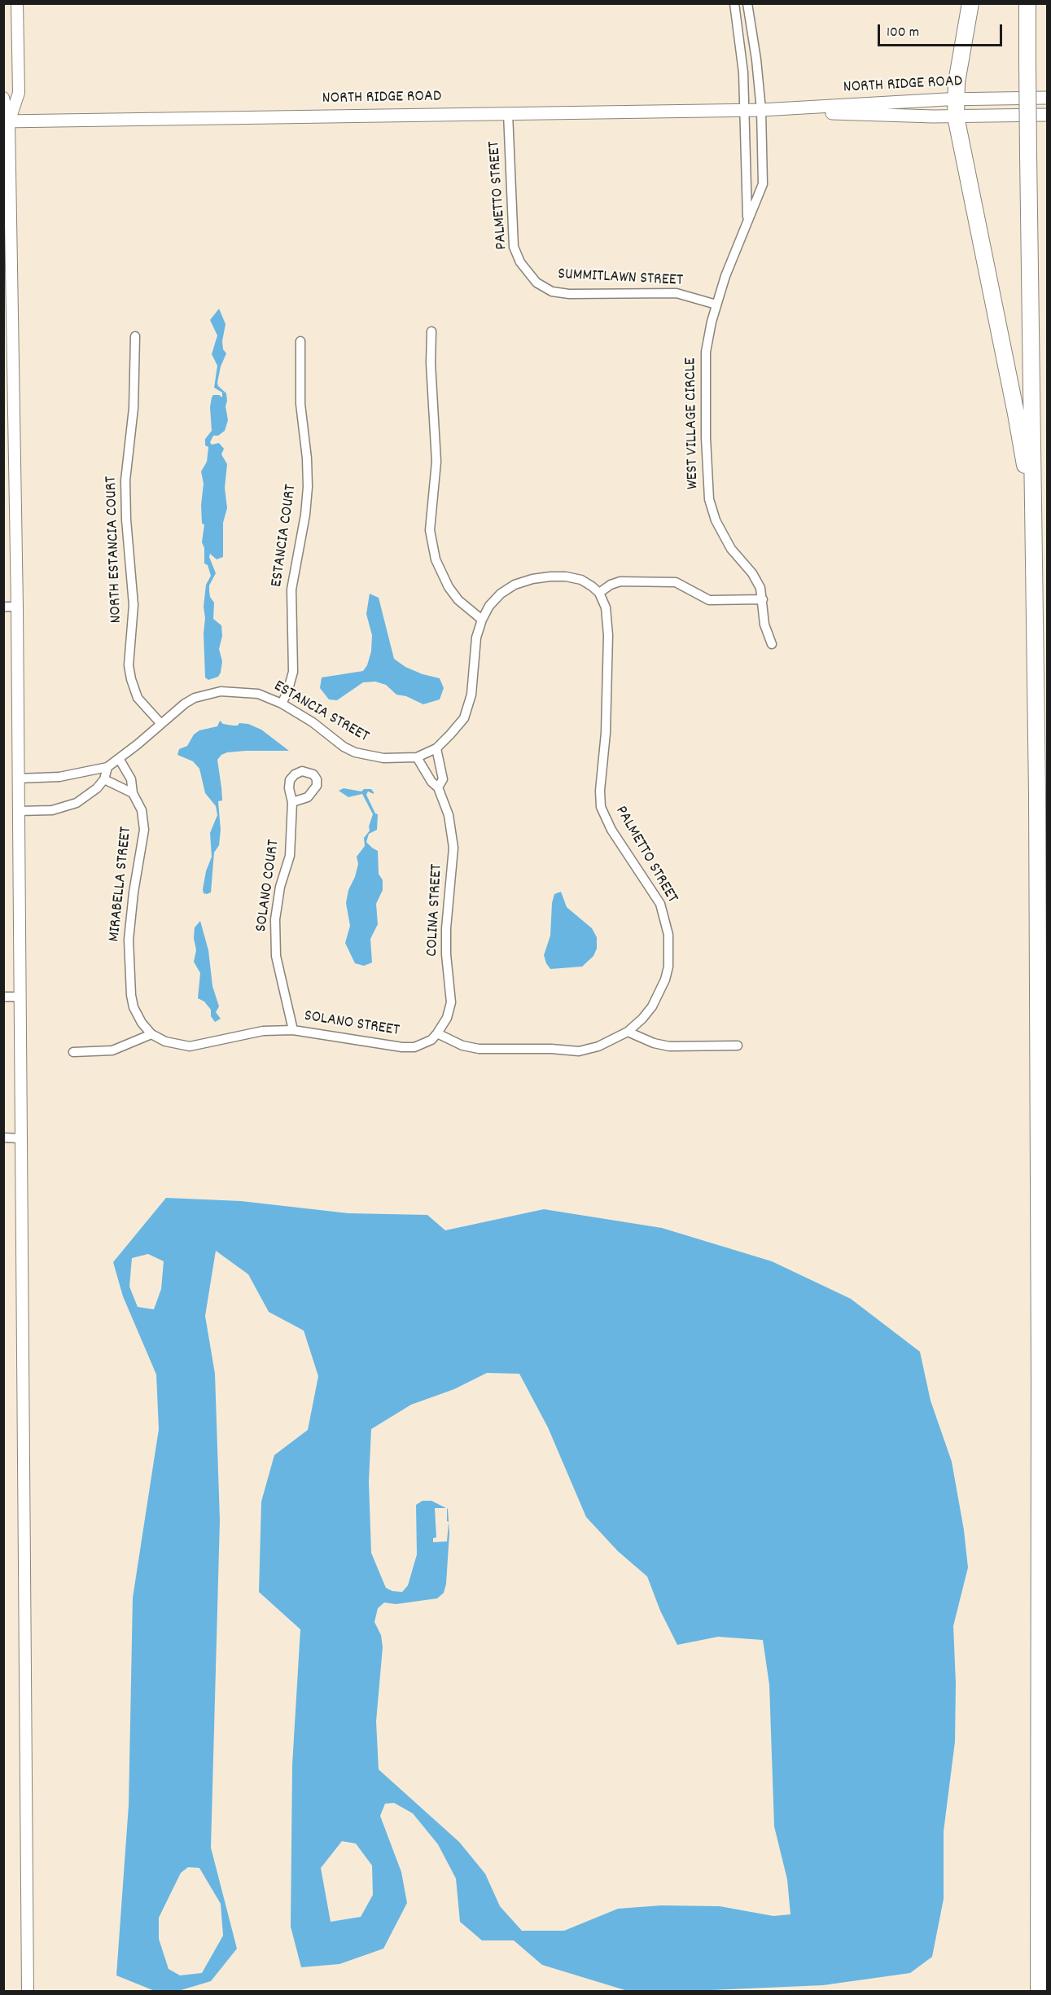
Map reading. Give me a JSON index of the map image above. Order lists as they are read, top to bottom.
{
  "streets": {
    "main road": ["NORTH RIDGE ROAD"],
    "street": [
      "PALMETTO STREET",
      "SUMMITLAWN STREET",
      "WEST VILLAGE CIRCLE",
      "ESTANCIA COURT",
      "NORTH ESTANCIA COURT",
      "ESTANCIA STREET",
      "MIRABELLA STREET",
      "SOLANO COURT",
      "COLINA STREET",
      "SOLANO STREET"
    ]
  },
  "crossings": [
    ["NORTH RIDGE ROAD", "PALMETTO STREET"],
    ["NORTH RIDGE ROAD", "WEST VILLAGE CIRCLE"],
    ["PALMETTO STREET", "SUMMITLAWN STREET"],
    ["PALMETTO STREET", "ESTANCIA STREET"],
    ["SUMMITLAWN STREET", "WEST VILLAGE CIRCLE"],
    ["ESTANCIA COURT", "ESTANCIA STREET"],
    ["NORTH ESTANCIA COURT", "ESTANCIA STREET"],
    ["ESTANCIA STREET", "MIRABELLA STREET"],
    ["ESTANCIA STREET", "COLINA STREET"],
    ["MIRABELLA STREET", "SOLANO STREET"],
    ["SOLANO COURT", "SOLANO STREET"],
    ["COLINA STREET", "SOLANO STREET"]
  ],
  "scale_bar": "100 m"
}
